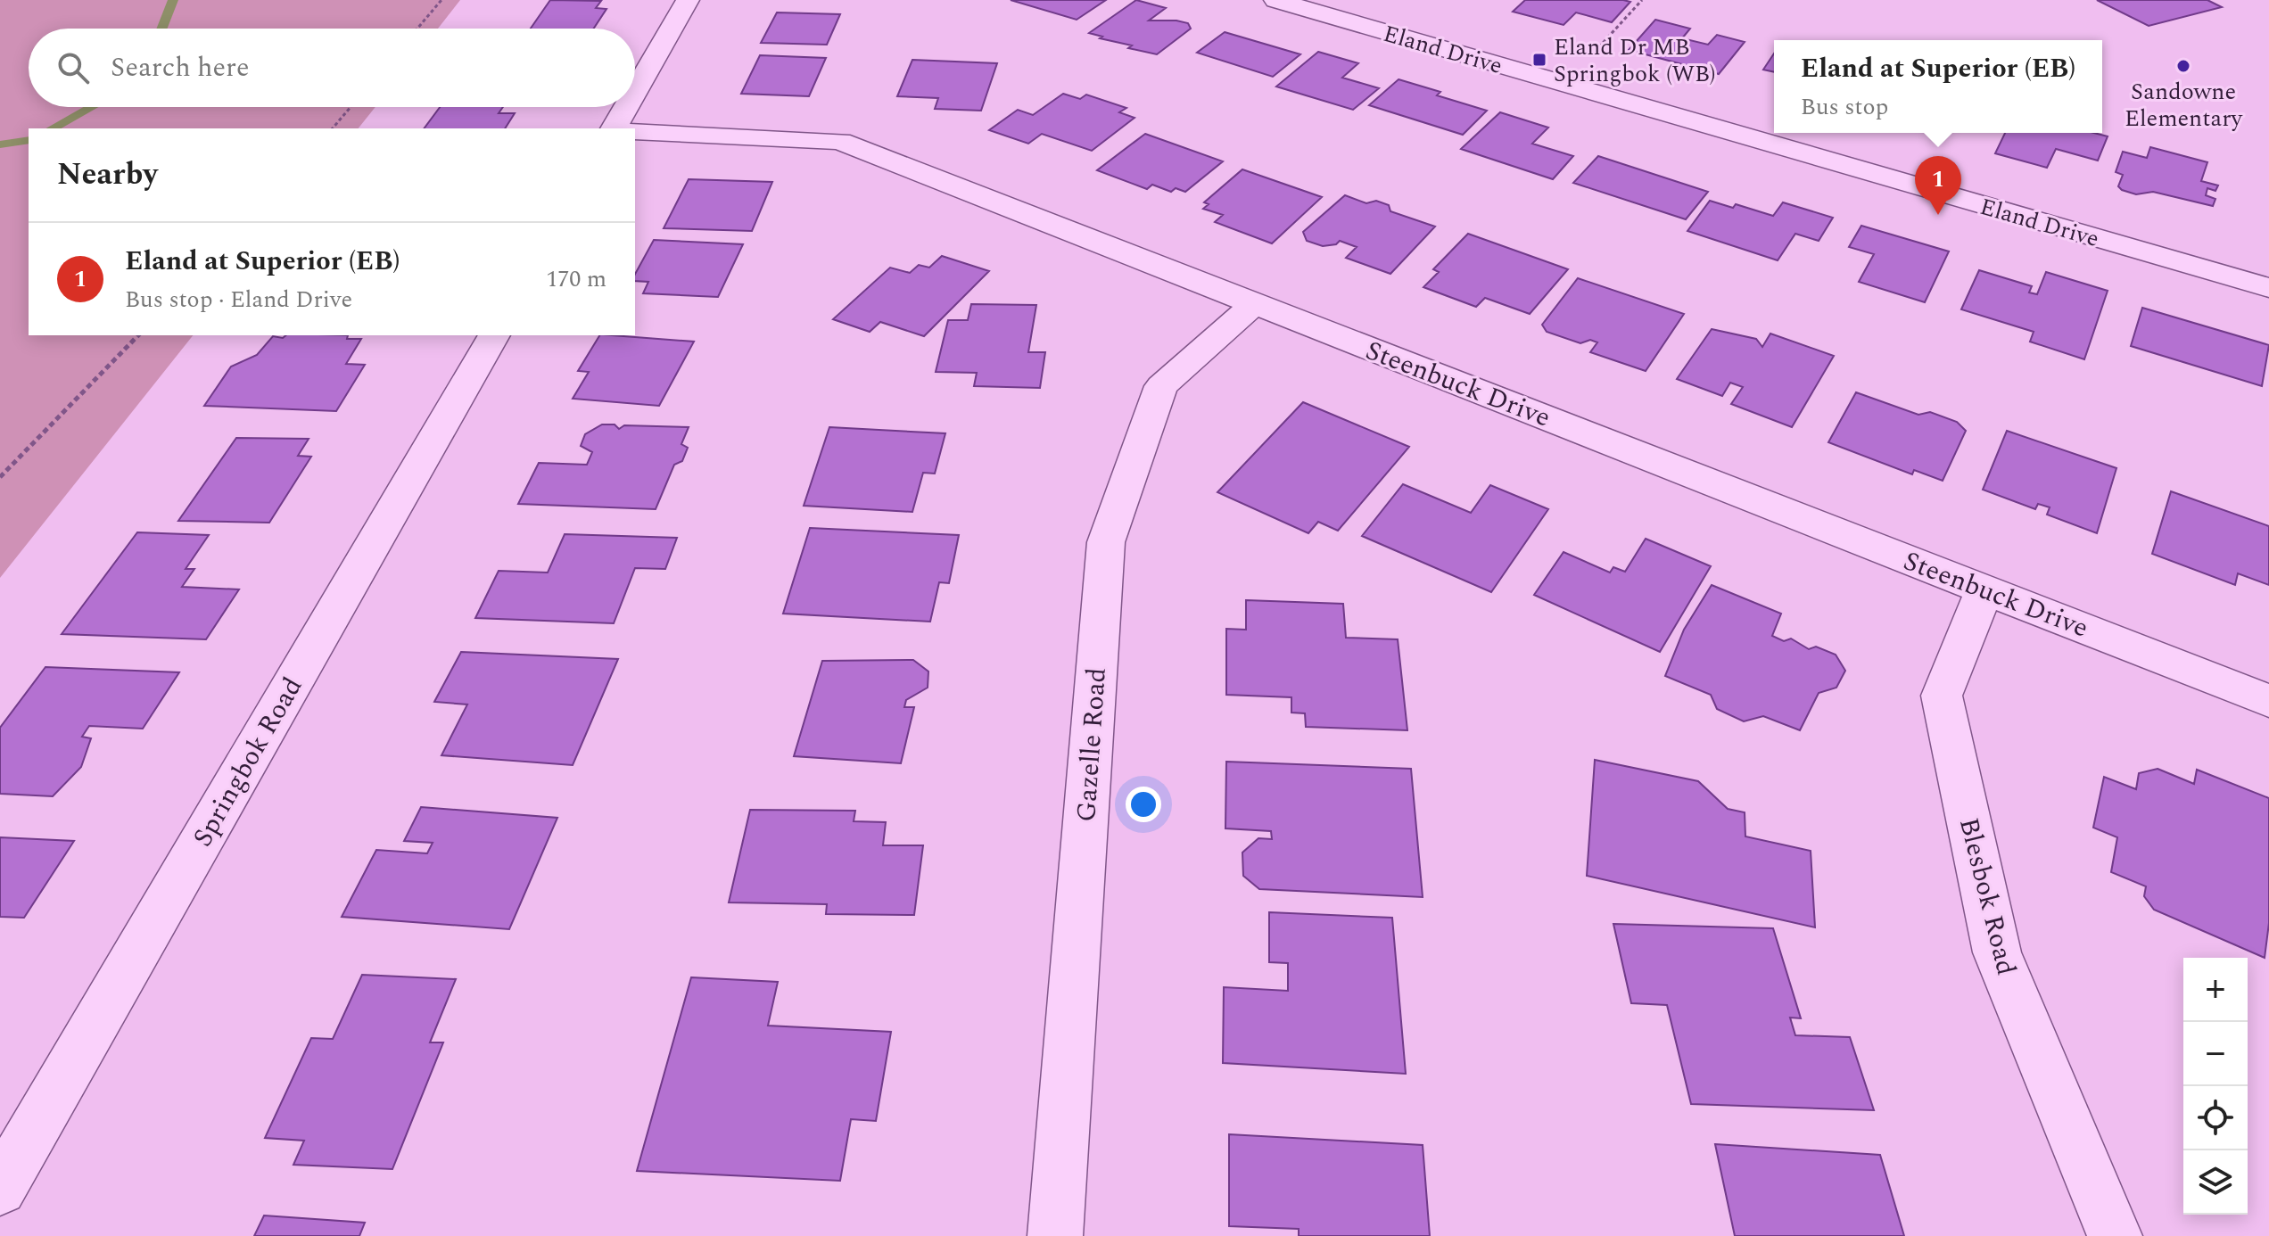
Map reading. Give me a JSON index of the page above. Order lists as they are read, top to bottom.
{
  "streets": {
    "street": [
      "Eland Drive",
      "Steenbuck Drive",
      "Gazelle Road",
      "Springbok Road",
      "Blesbok Road"
    ]
  },
  "crossings": [
    ["Steenbuck Drive", "Gazelle Road"],
    ["Steenbuck Drive", "Blesbok Road"]
  ],
  "places": {
    "transit": ["Eland Dr MB Springbok (WB)"],
    "other": ["Sandowne Elementary"]
  },
  "page": {
    "search": "Search here",
    "popup": ["Eland at Superior (EB)", "Bus stop"],
    "heading": "Nearby",
    "pins": "1",
    "list": [
      {
        "mark": "1",
        "name": "Eland at Superior (EB)",
        "note": "Bus stop · Eland Drive",
        "value": "170 m"
      }
    ],
    "map_buttons": ["+", "−"]
  }
}
